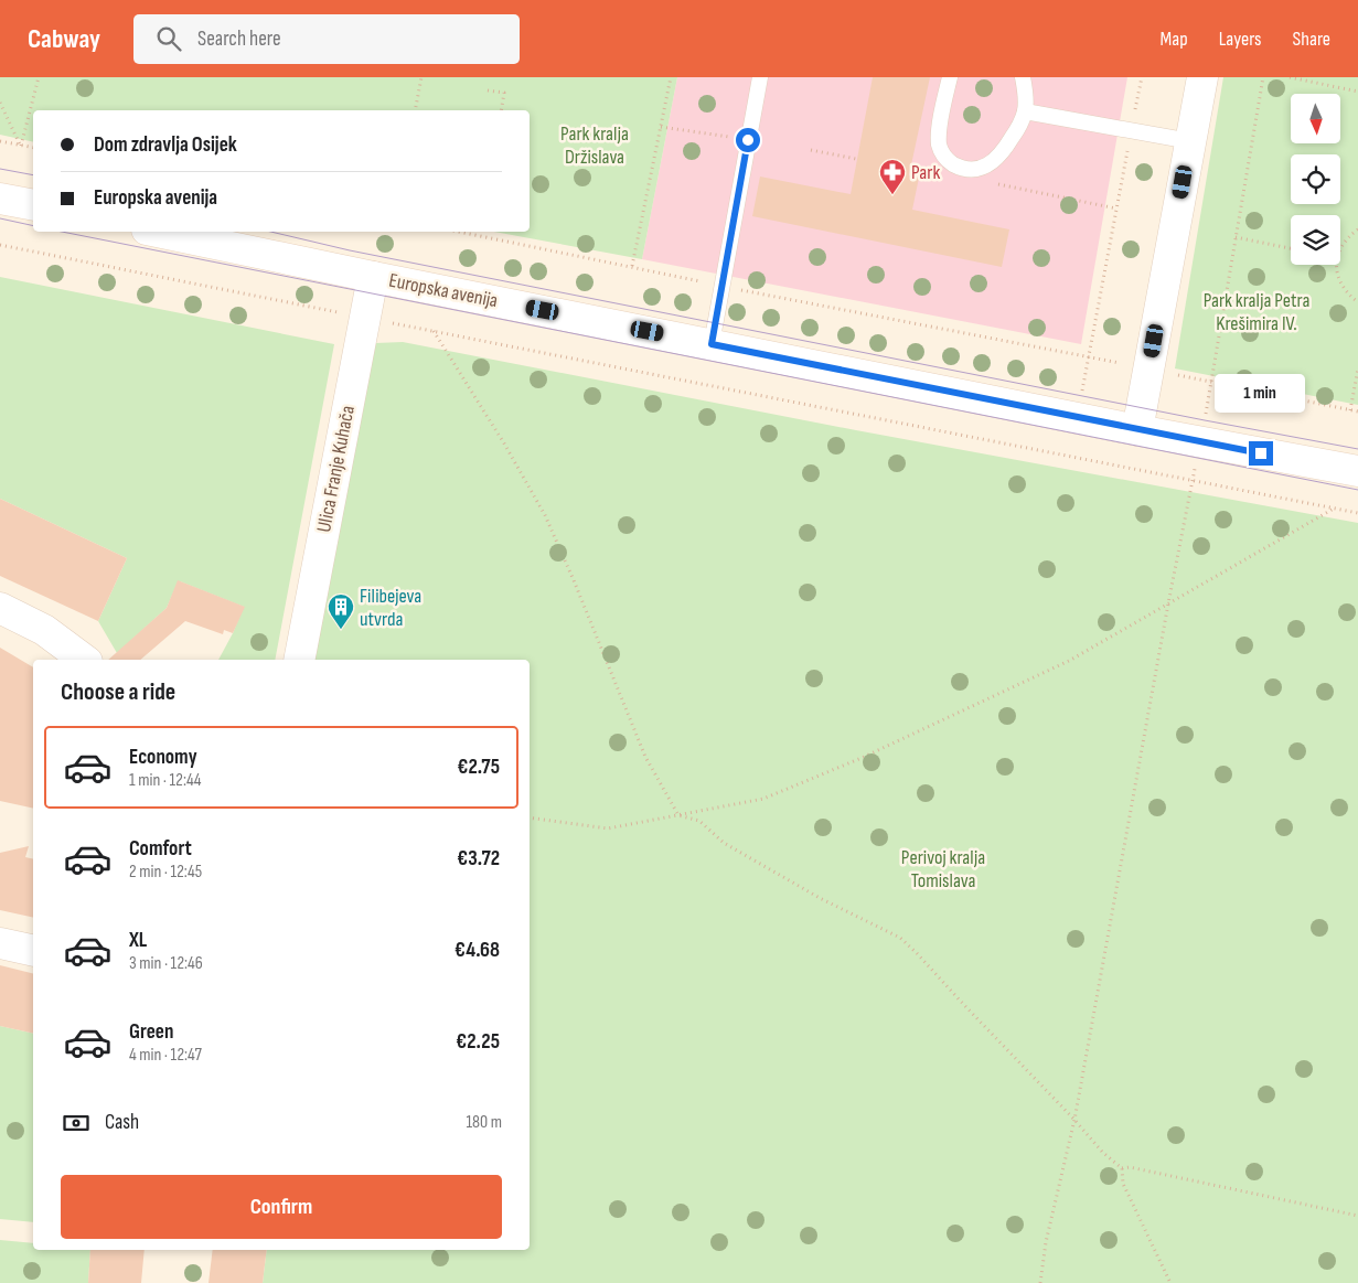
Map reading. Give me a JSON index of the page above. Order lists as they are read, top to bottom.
{
  "streets": {
    "street": ["Europska avenija", "Ulica Franje Kuhača"]
  },
  "crossings": [
    ["Europska avenija", "Ulica Franje Kuhača"]
  ],
  "parks": ["Park kralja Držislava", "Park kralja Petra Krešimira IV.", "Perivoj kralja Tomislava"],
  "places": {
    "pharmacy": ["Park"],
    "building": ["Filibejeva utvrda"]
  },
  "north": "bottom",
  "page": {
    "header": "Cabway",
    "search": "Search here",
    "nav": ["Map", "Layers", "Share"],
    "banner": ["Dom zdravlja Osijek", "Europska avenija"],
    "bubble": "1 min",
    "heading": "Choose a ride",
    "list": [
      {
        "name": "Economy",
        "note": "1 min · 12:44",
        "value": "€2.75"
      },
      {
        "name": "Comfort",
        "note": "2 min · 12:45",
        "value": "€3.72"
      },
      {
        "name": "XL",
        "note": "3 min · 12:46",
        "value": "€4.68"
      },
      {
        "name": "Green",
        "note": "4 min · 12:47",
        "value": "€2.25"
      }
    ],
    "pay": ["Cash", "180 m"],
    "buttons": "Confirm"
  }
}
